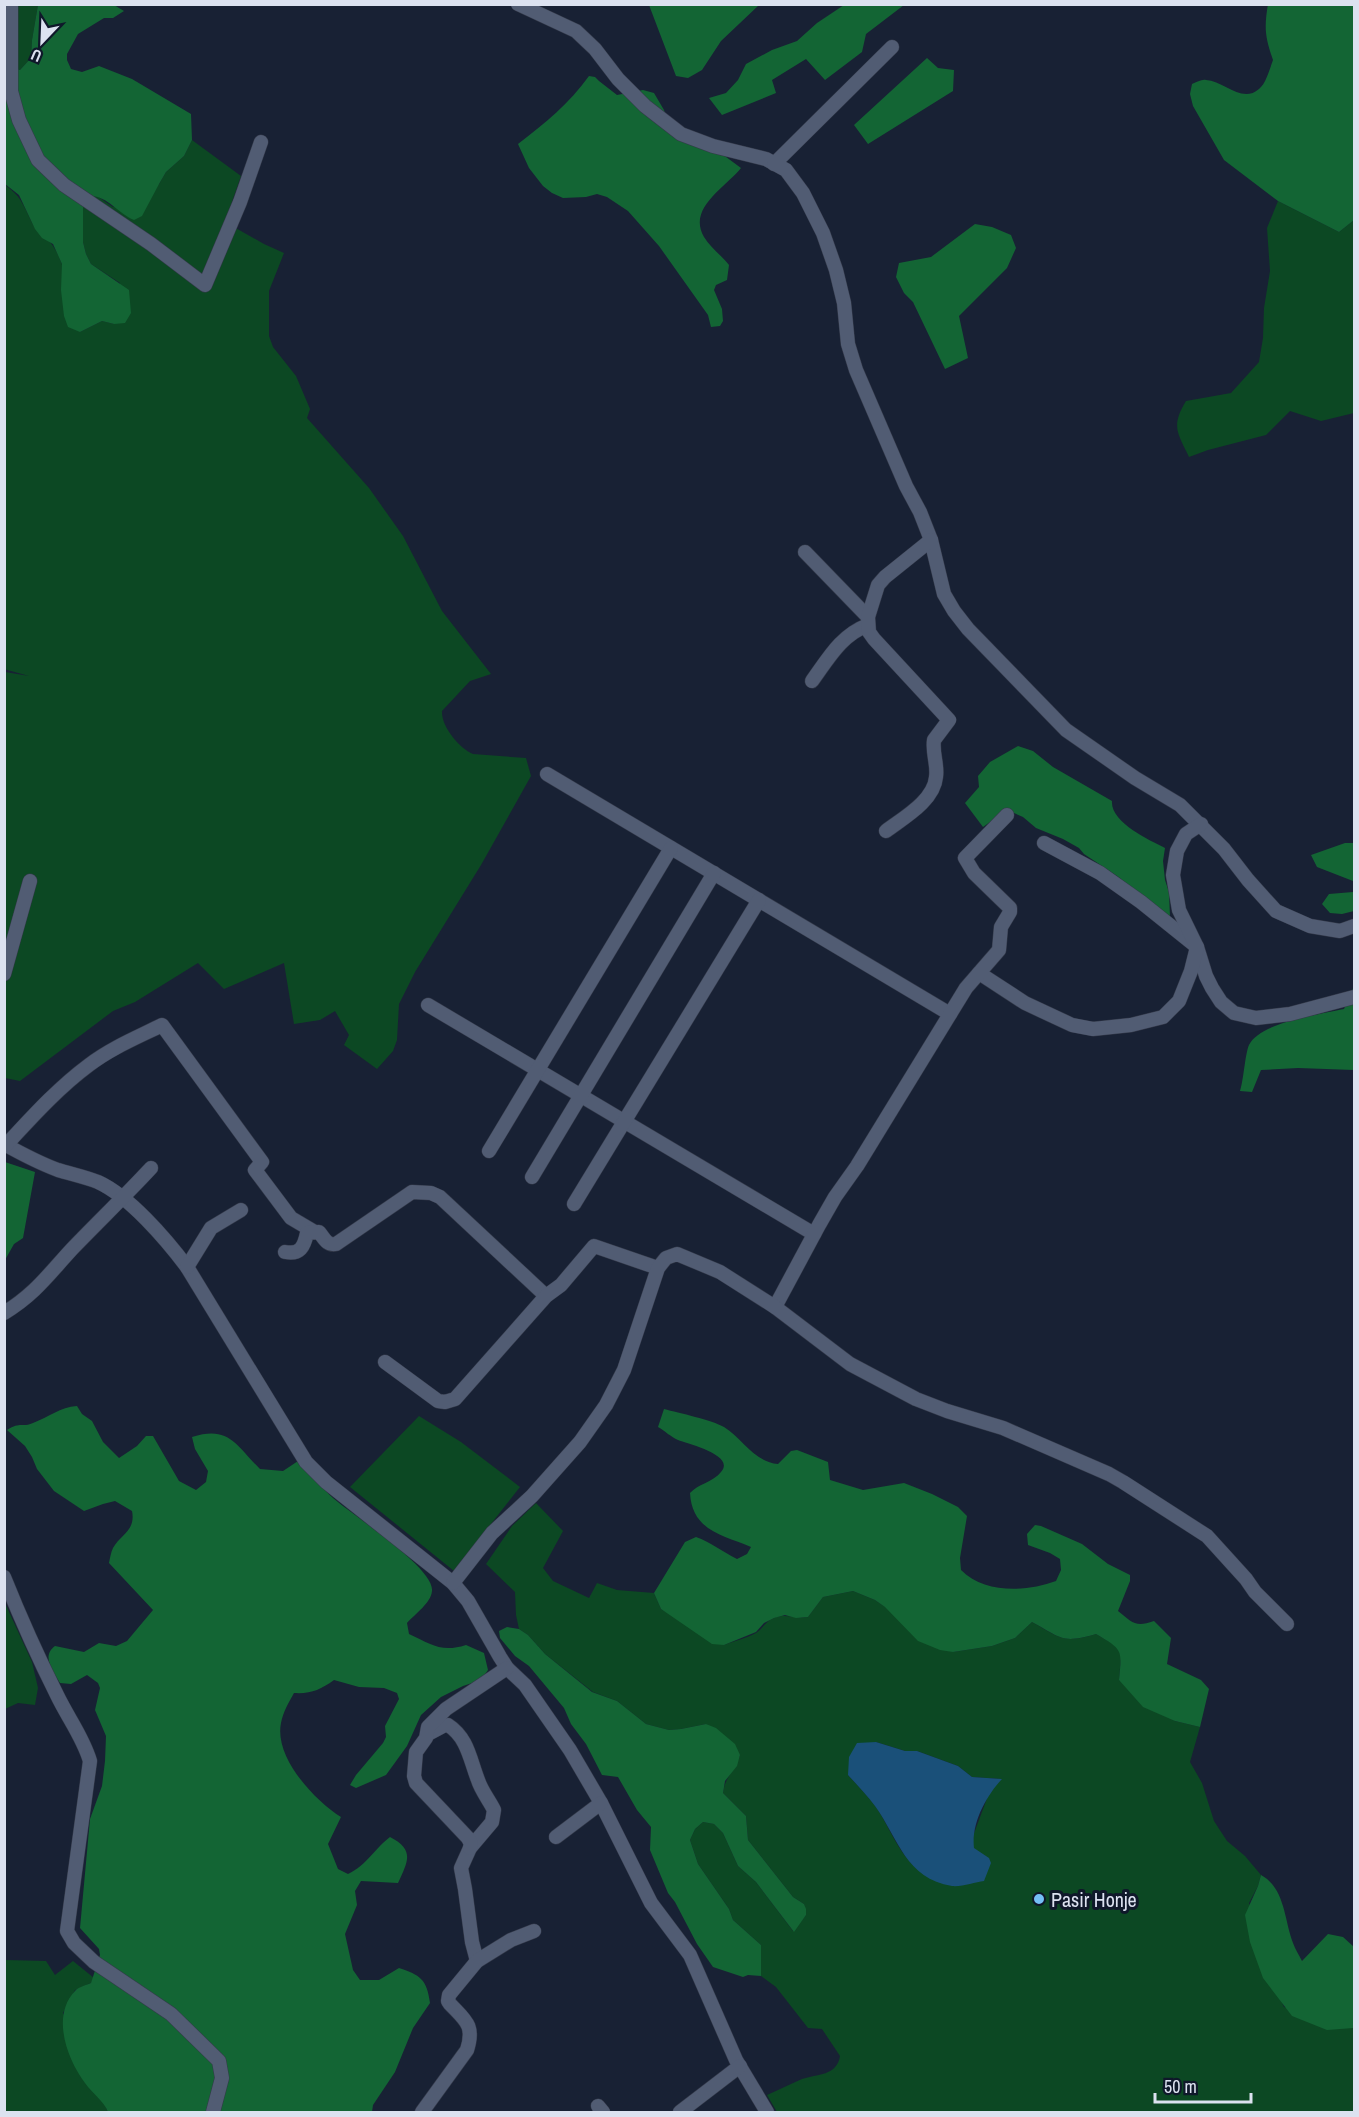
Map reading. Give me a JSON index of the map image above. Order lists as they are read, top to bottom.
{
  "places": ["Pasir Honje"],
  "scale_bar": "50 m",
  "north": "bottom left"
}
